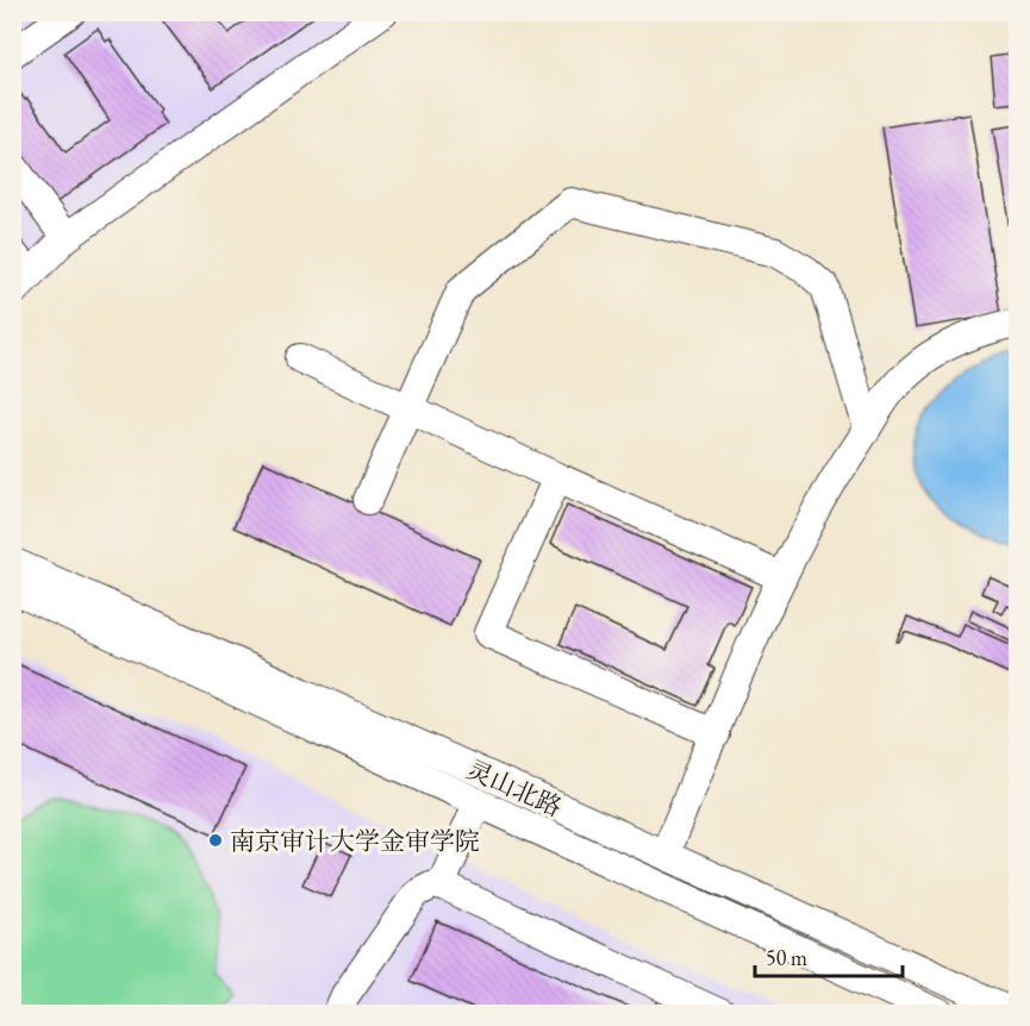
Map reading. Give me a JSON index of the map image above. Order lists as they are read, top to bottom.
{
  "streets": {
    "street": ["灵山北路"]
  },
  "places": ["南京审计大学金审学院"],
  "scale_bar": "50 m"
}
